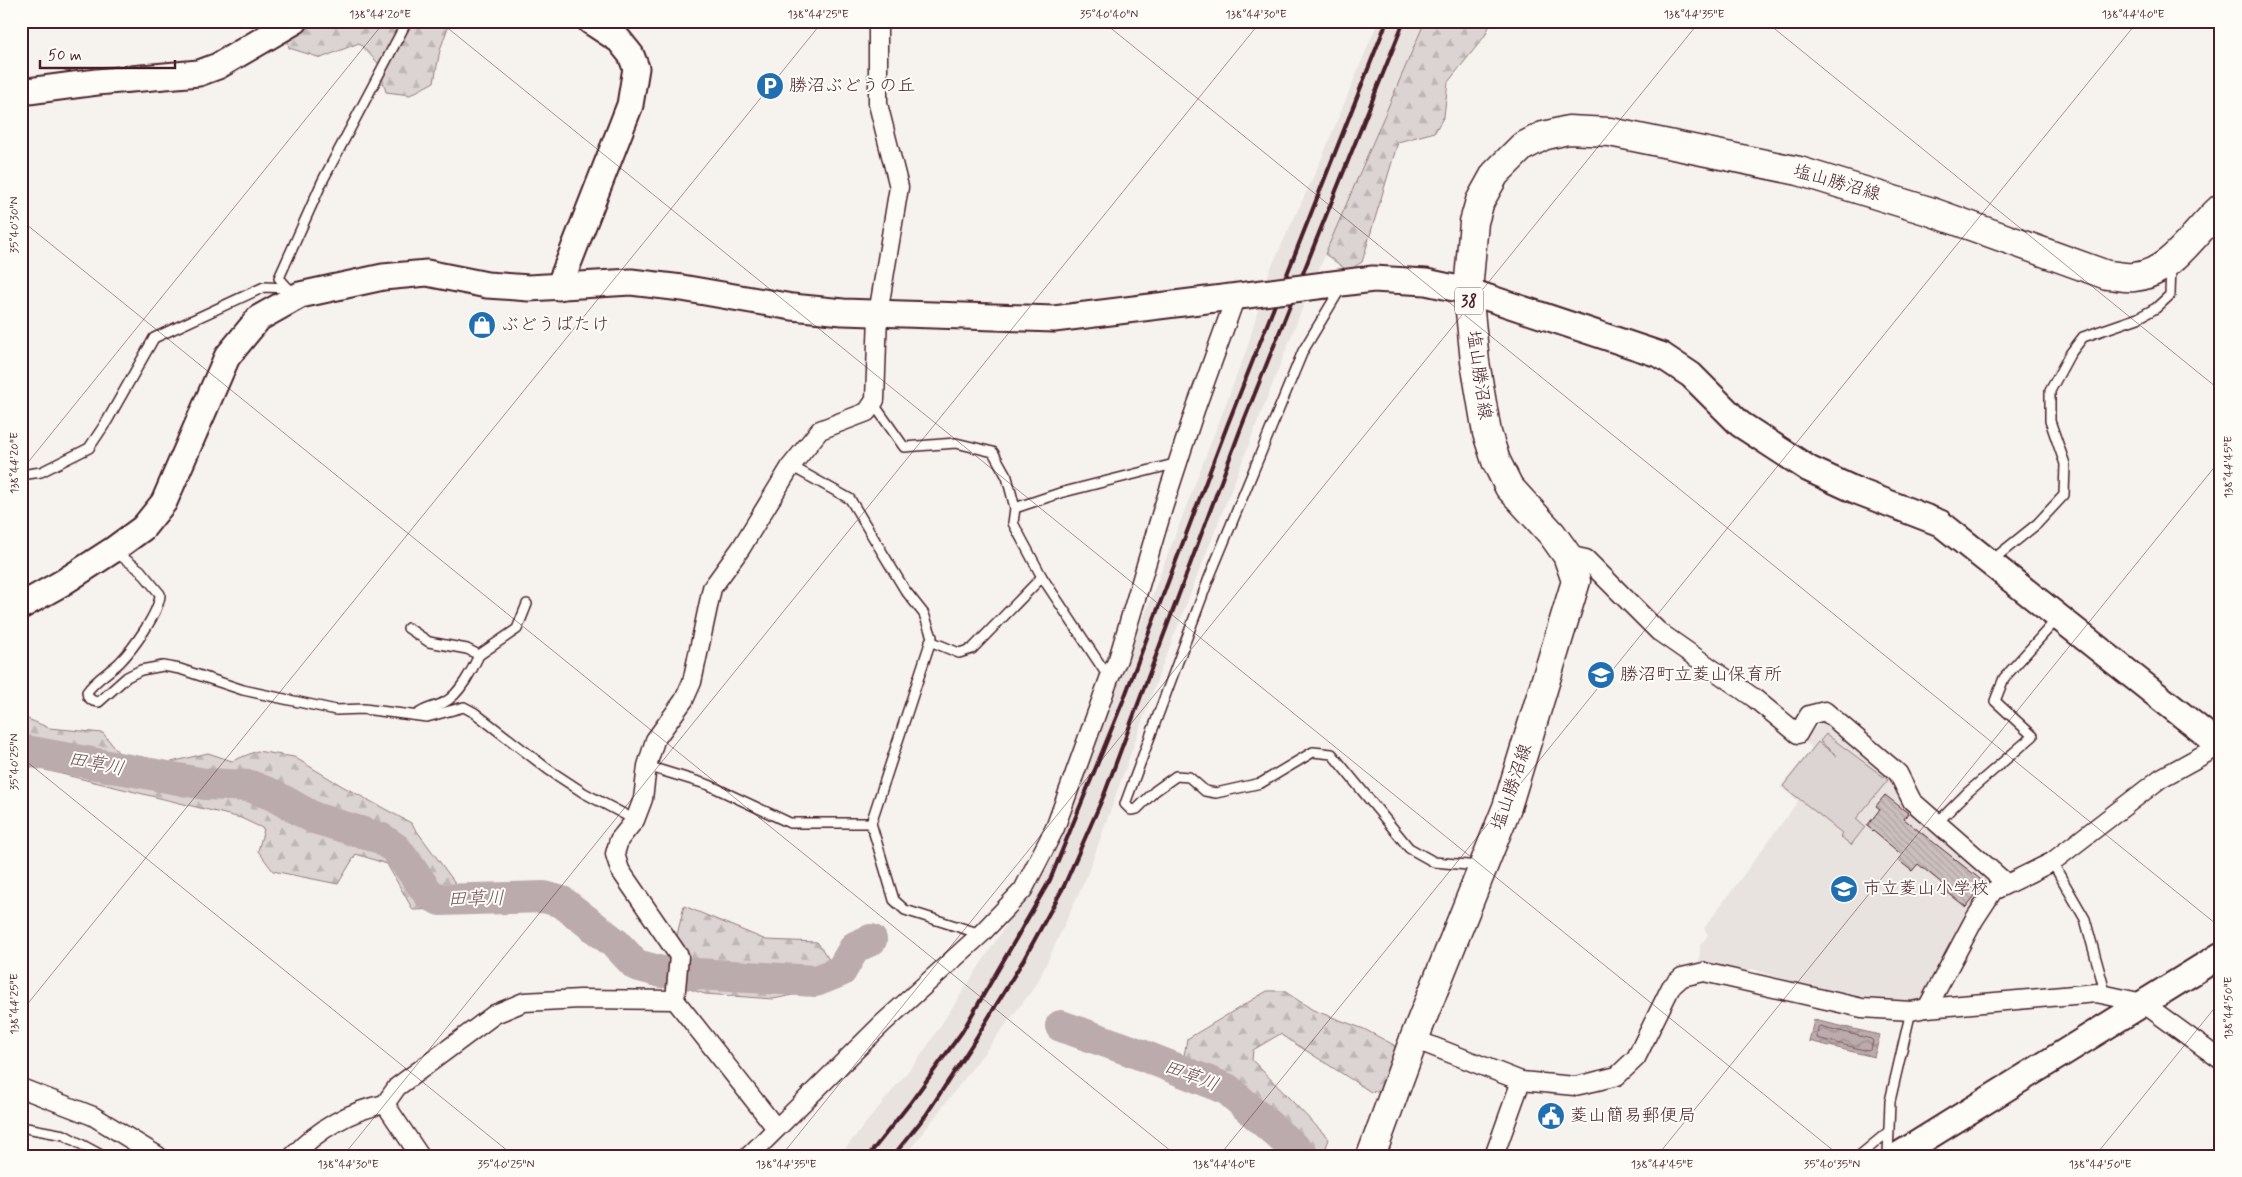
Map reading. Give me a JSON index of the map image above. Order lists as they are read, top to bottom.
{
  "streets": {
    "main road": ["塩山勝沼線", "38"]
  },
  "water": ["田草川"],
  "places": {
    "parking": ["勝沼ぶどうの丘"],
    "shop": ["ぶどうばたけ"],
    "school or university": ["勝沼町立菱山保育所", "市立菱山小学校"],
    "public building": ["菱山簡易郵便局"]
  },
  "scale_bar": "50 m",
  "coordinates": [
    "138°44'20\"E",
    "138°44'25\"E",
    "35°40'40\"N",
    "138°44'30\"E",
    "138°44'35\"E",
    "138°44'40\"E",
    "35°40'30\"N",
    "138°44'45\"E",
    "35°40'25\"N",
    "138°44'50\"E",
    "35°40'35\"N"
  ]
}
